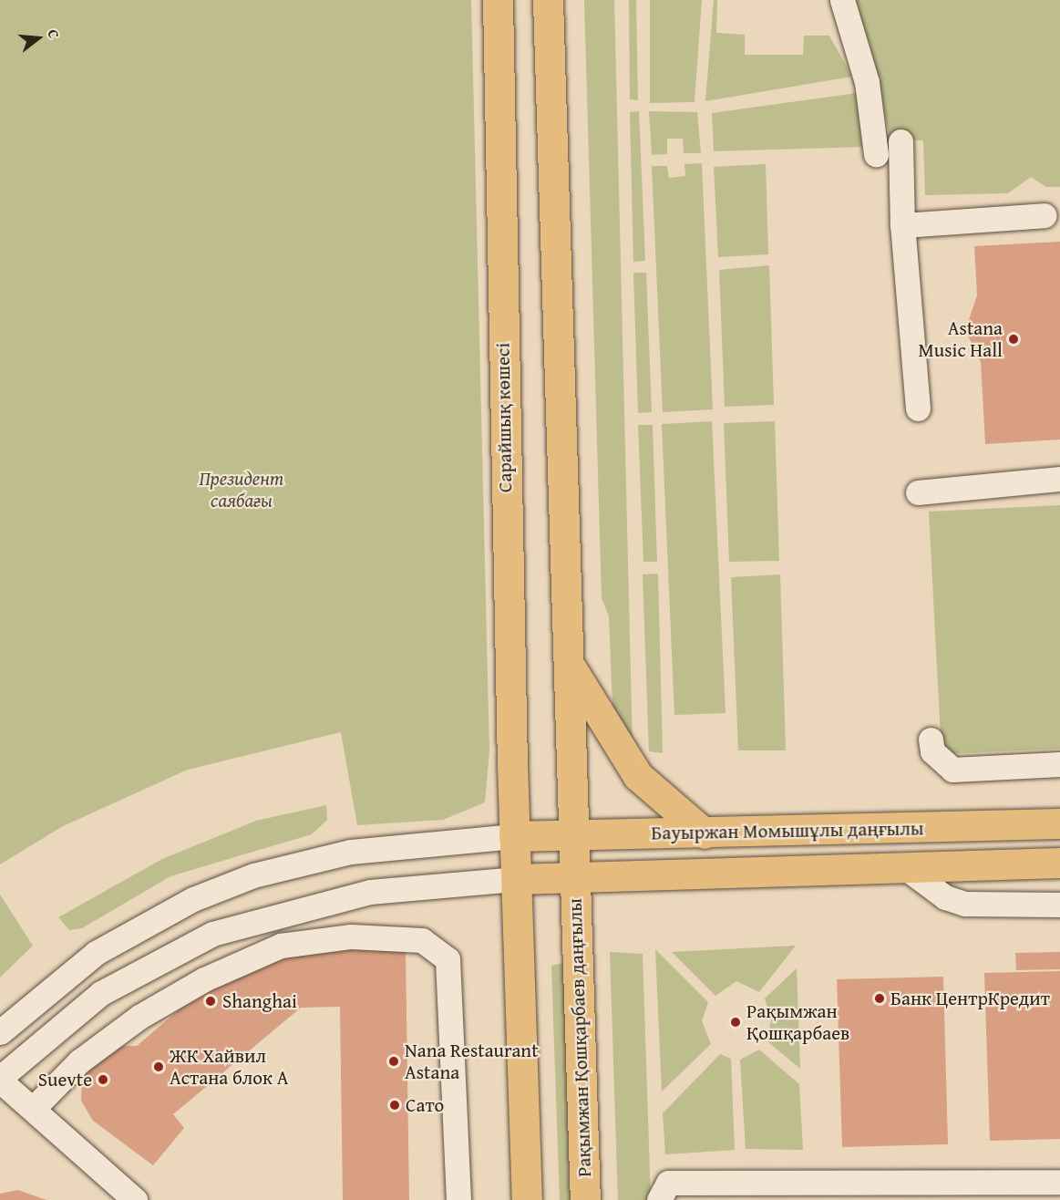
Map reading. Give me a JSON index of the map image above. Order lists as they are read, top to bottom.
{
  "streets": {
    "main road": ["Сарайшық көшесі", "Бауыржан Момышұлы даңғылы", "Рақымжан Қошқарбаев даңғылы"]
  },
  "crossings": [
    ["Сарайшық көшесі", "Бауыржан Момышұлы даңғылы"],
    ["Бауыржан Момышұлы даңғылы", "Рақымжан Қошқарбаев даңғылы"]
  ],
  "parks": ["Президент саябағы"],
  "places": [
    "Astana Music Hall",
    "Банк ЦентрКредит",
    "Shanghai",
    "Рақымжан Қошқарбаев",
    "Nana Restaurant Astana",
    "ЖК Хайвил Астана блок А",
    "Suevte",
    "Сато"
  ],
  "north": "right"
}
